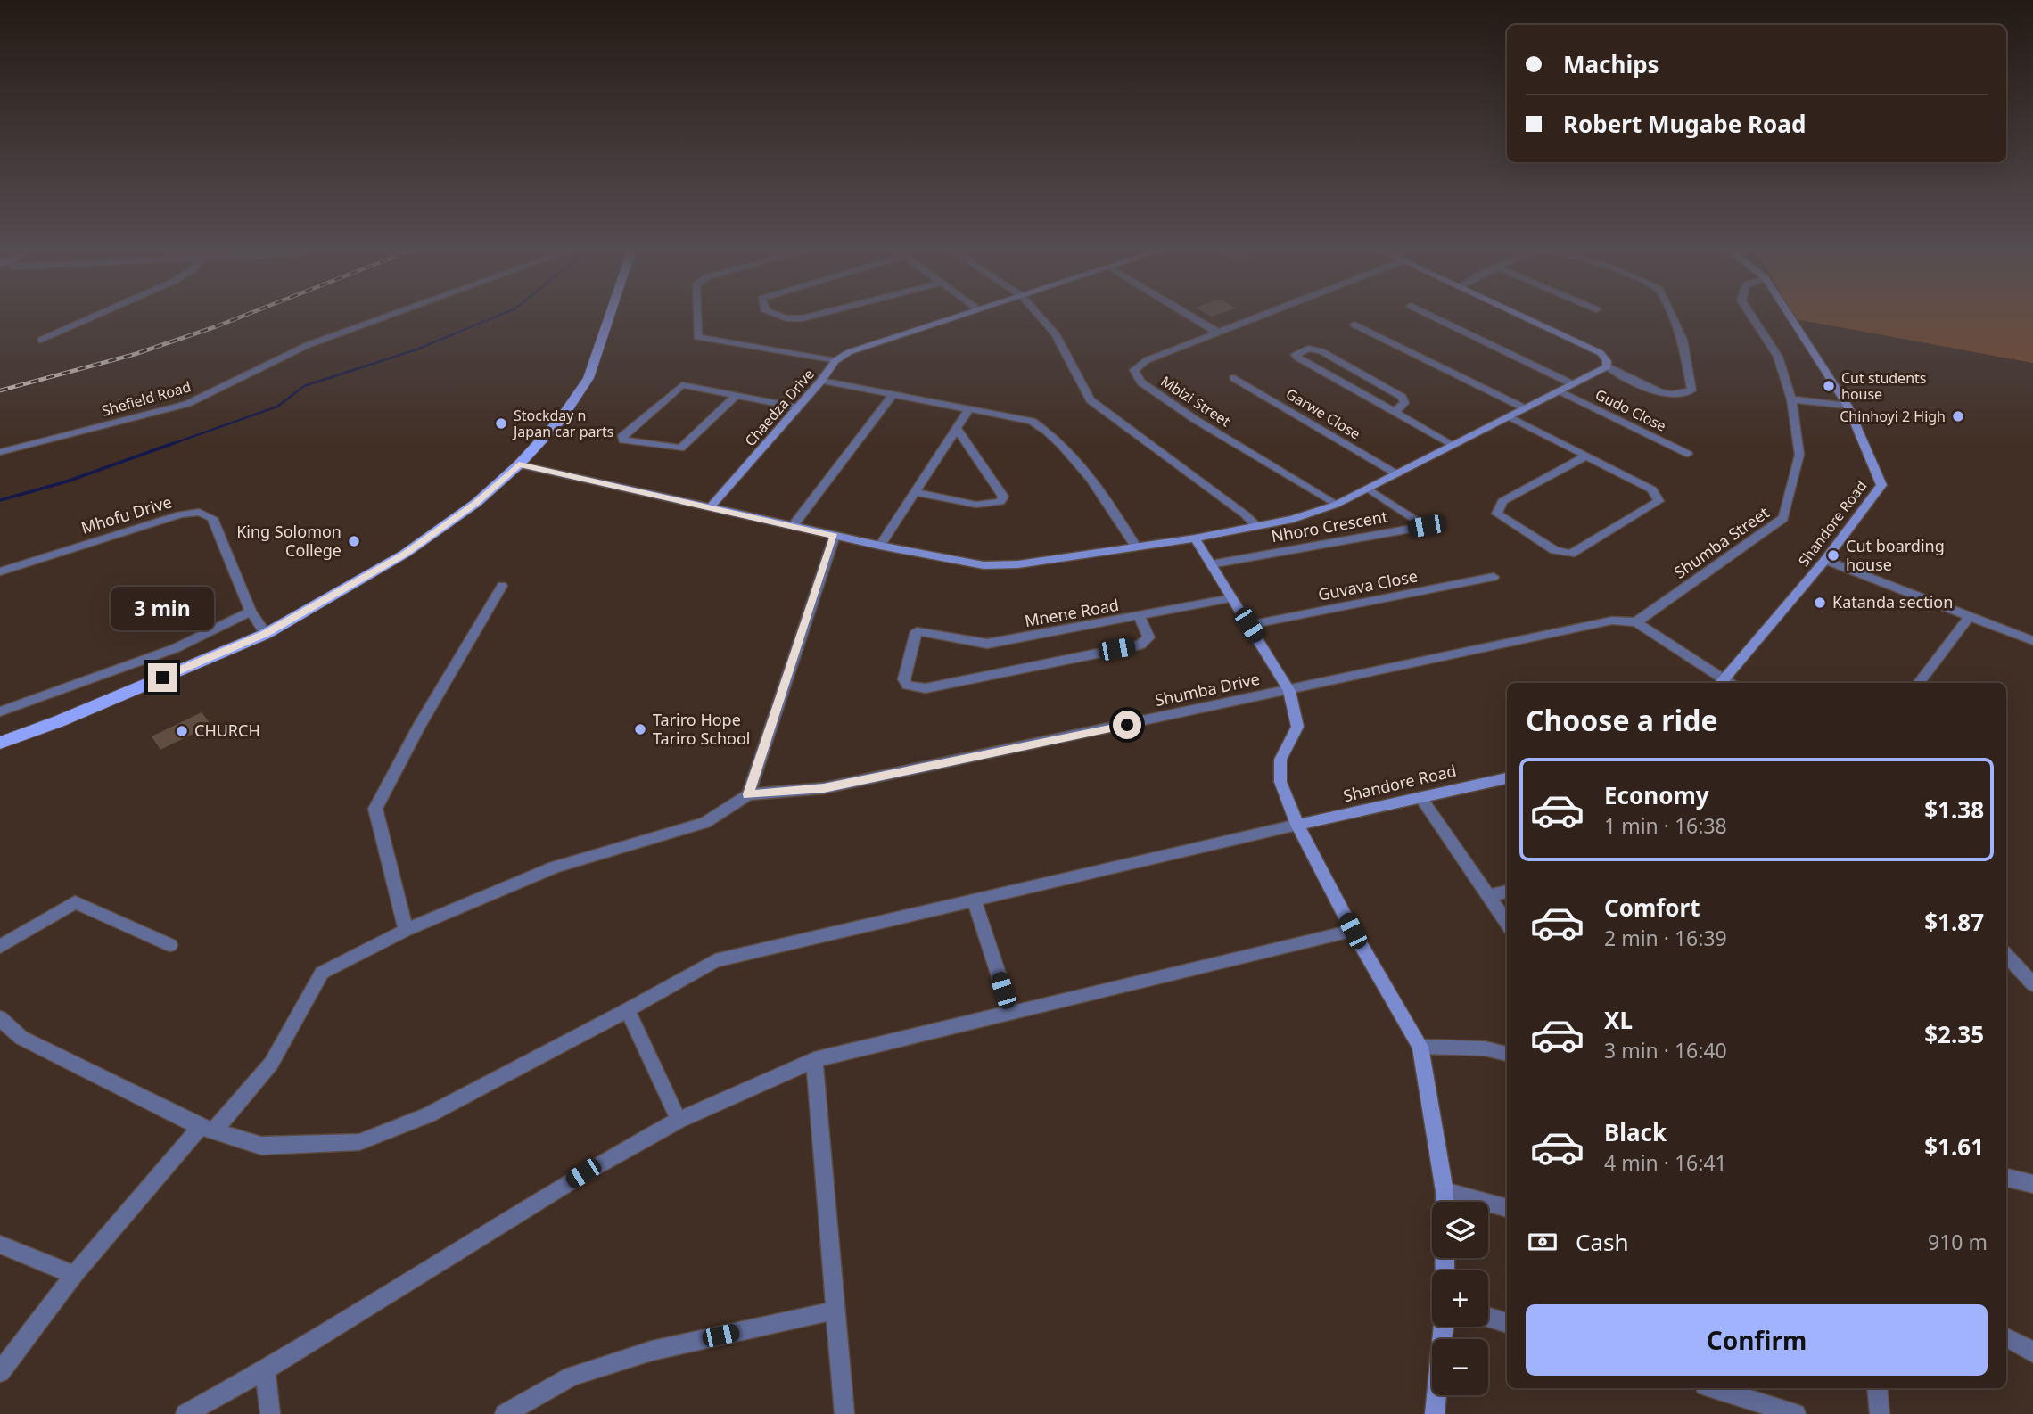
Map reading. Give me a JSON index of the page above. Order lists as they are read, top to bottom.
{
  "streets": {
    "street": [
      "Shefield Road",
      "Mbizi Street",
      "Chaedza Drive",
      "Gudo Close",
      "Garwe Close",
      "Mhofu Drive",
      "Shandore Road",
      "Nhoro Crescent",
      "Shumba Street",
      "Guvava Close",
      "Mnene Road",
      "Shumba Drive"
    ]
  },
  "crossings": [
    ["Shumba Street", "Shumba Drive"]
  ],
  "places": [
    "Cut students house",
    "Chinhoyi 2 High",
    "Stockday n Japan car parts",
    "King Solomon College",
    "Cut boarding house",
    "Katanda section",
    "Tariro Hope Tariro School",
    "CHURCH"
  ],
  "page": {
    "banner": ["Machips", "Robert Mugabe Road"],
    "bubble": "3 min",
    "heading": "Choose a ride",
    "list": [
      {
        "name": "Economy",
        "note": "1 min · 16:38",
        "value": "$1.38"
      },
      {
        "name": "Comfort",
        "note": "2 min · 16:39",
        "value": "$1.87"
      },
      {
        "name": "XL",
        "note": "3 min · 16:40",
        "value": "$2.35"
      },
      {
        "name": "Black",
        "note": "4 min · 16:41",
        "value": "$1.61"
      }
    ],
    "map_buttons": ["+", "−"],
    "pay": ["Cash", "910 m"],
    "buttons": "Confirm"
  }
}
